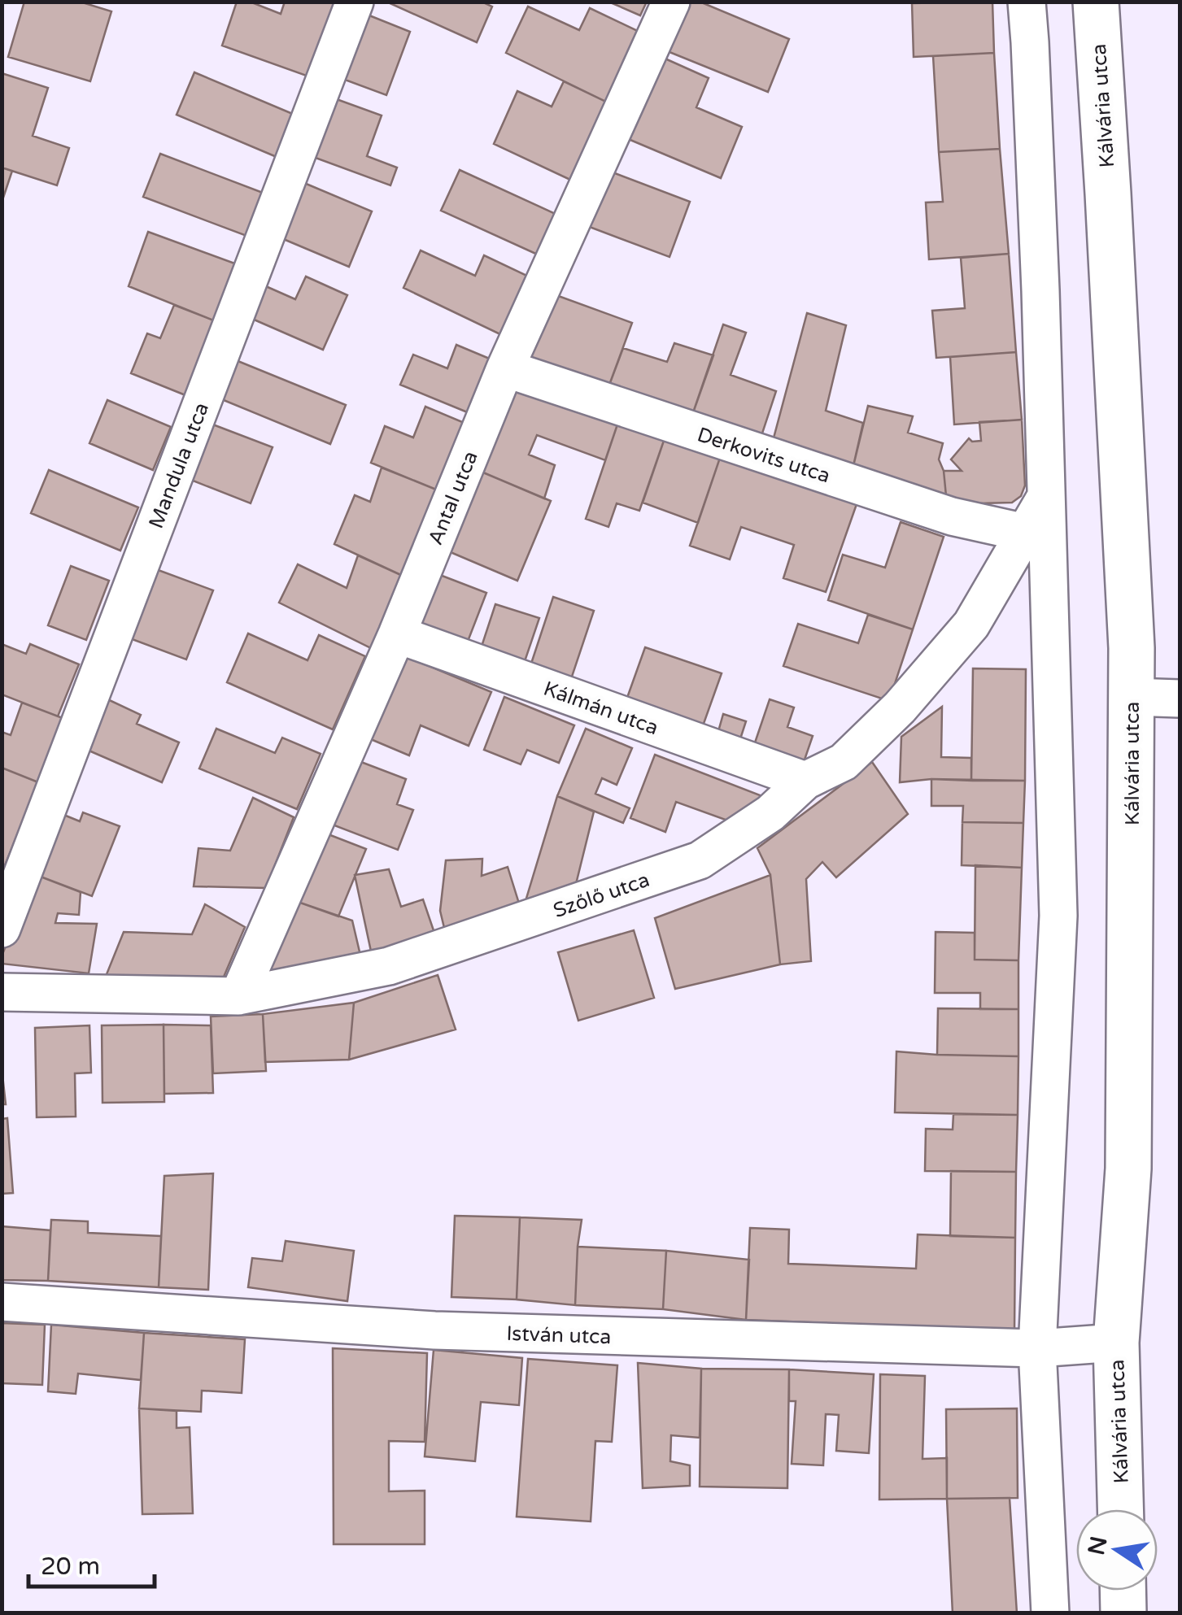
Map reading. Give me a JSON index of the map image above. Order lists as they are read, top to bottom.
{
  "streets": {
    "street": [
      "Kálvária utca",
      "Derkovits utca",
      "Mandula utca",
      "Antal utca",
      "Kálmán utca",
      "Szőlő utca",
      "István utca"
    ]
  },
  "crossings": [
    ["Kálvária utca", "István utca"],
    ["Derkovits utca", "Antal utca"],
    ["Derkovits utca", "Szőlő utca"],
    ["Antal utca", "Kálmán utca"],
    ["Antal utca", "Szőlő utca"],
    ["Kálmán utca", "Szőlő utca"]
  ],
  "scale_bar": "20 m",
  "north": "left"
}
